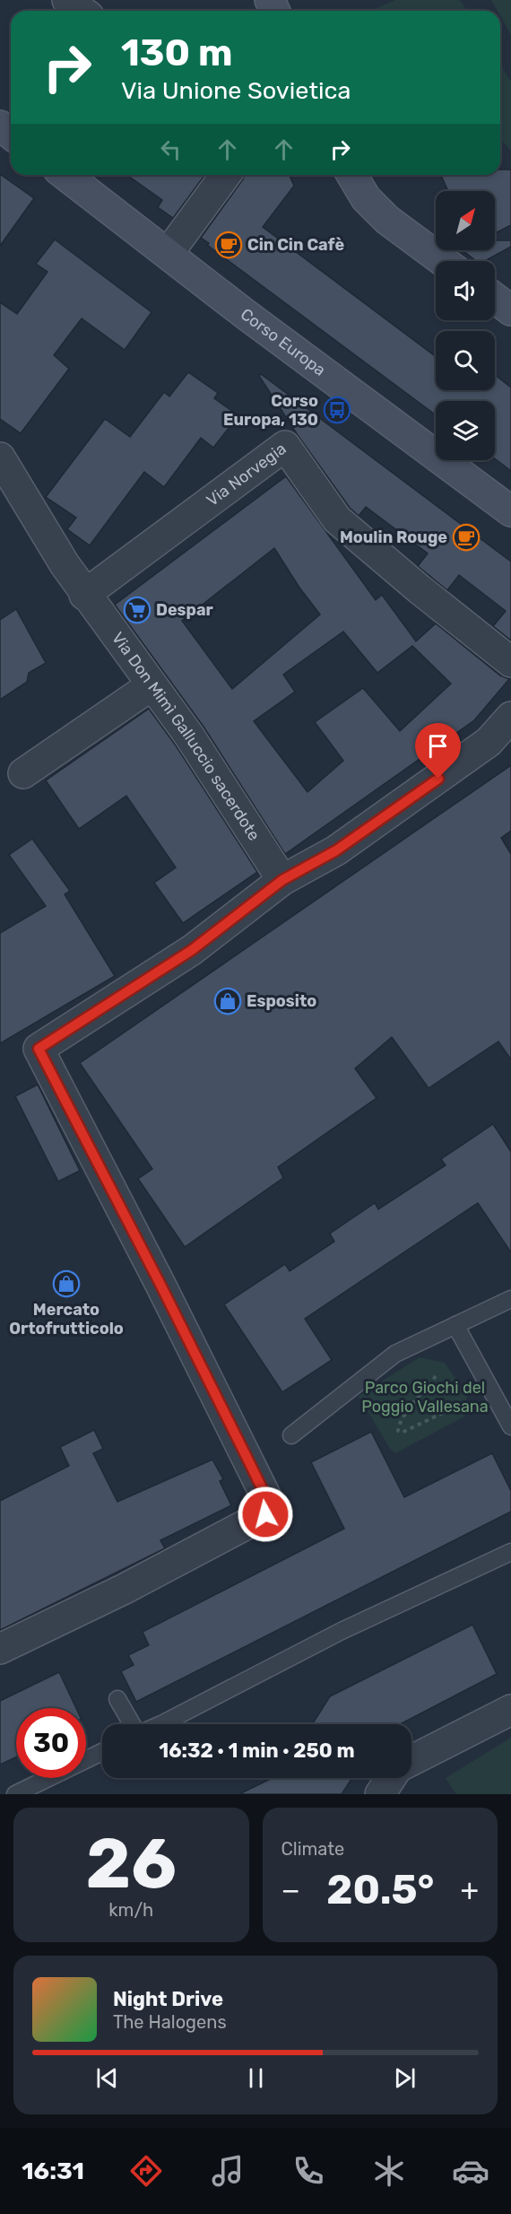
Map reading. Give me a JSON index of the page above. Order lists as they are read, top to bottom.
{
  "streets": {
    "main road": ["Corso Europa"],
    "street": ["Via Norvegia", "Via Don Mimì Galluccio sacerdote"]
  },
  "crossings": [
    ["Via Norvegia", "Via Don Mimì Galluccio sacerdote"]
  ],
  "parks": ["Parco Giochi del Poggio Vallesana"],
  "places": {
    "cafe": ["Cin Cin Cafè", "Moulin Rouge"],
    "bus stop": ["Corso Europa, 130"],
    "supermarket": ["Despar"],
    "shop": ["Esposito", "Mercato Ortofrutticolo"]
  },
  "north": "top right",
  "page": {
    "turn": ["130 m", "Via Unione Sovietica"],
    "limit": "30",
    "trip": "16:32 · 1 min · 250 m",
    "tile": [
      ["26", "km/h"],
      "Climate"
    ],
    "heat": ["−", "20.5°", "+"],
    "song": ["Night Drive", "The Halogens"],
    "tabs": "16:31"
  }
}
